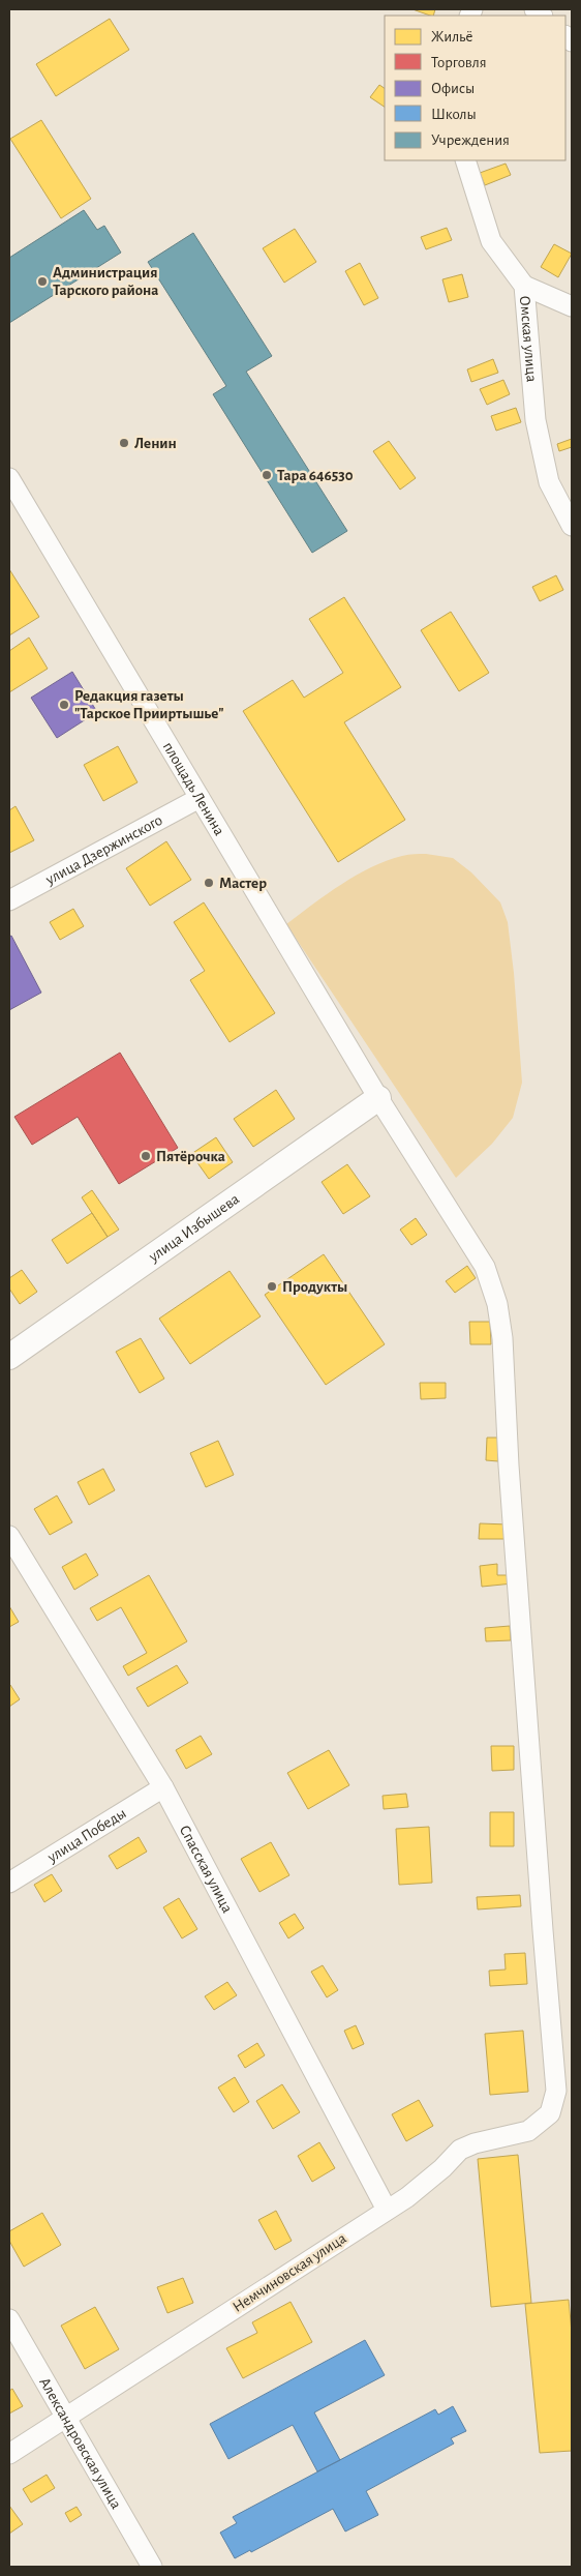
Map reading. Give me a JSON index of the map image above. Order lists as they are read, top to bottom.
{
  "streets": {
    "main road": ["улица Избышева"],
    "street": [
      "Омская улица",
      "площадь Ленина",
      "улица Дзержинского",
      "улица Победы",
      "Спасская улица",
      "Немчиновская улица",
      "Александровская улица"
    ]
  },
  "crossings": [
    ["площадь Ленина", "улица Дзержинского"],
    ["площадь Ленина", "улица Избышева"],
    ["площадь Ленина", "Немчиновская улица"],
    ["улица Победы", "Спасская улица"],
    ["Спасская улица", "Немчиновская улица"],
    ["Немчиновская улица", "Александровская улица"]
  ],
  "places": [
    "Администрация Тарского района",
    "Ленин",
    "Тара 646530",
    "Редакция газеты \"Тарское Прииртышье\"",
    "Мастер",
    "Пятёрочка",
    "Продукты"
  ],
  "legend": [
    "Жильё",
    "Торговля",
    "Офисы",
    "Школы",
    "Учреждения"
  ]
}
